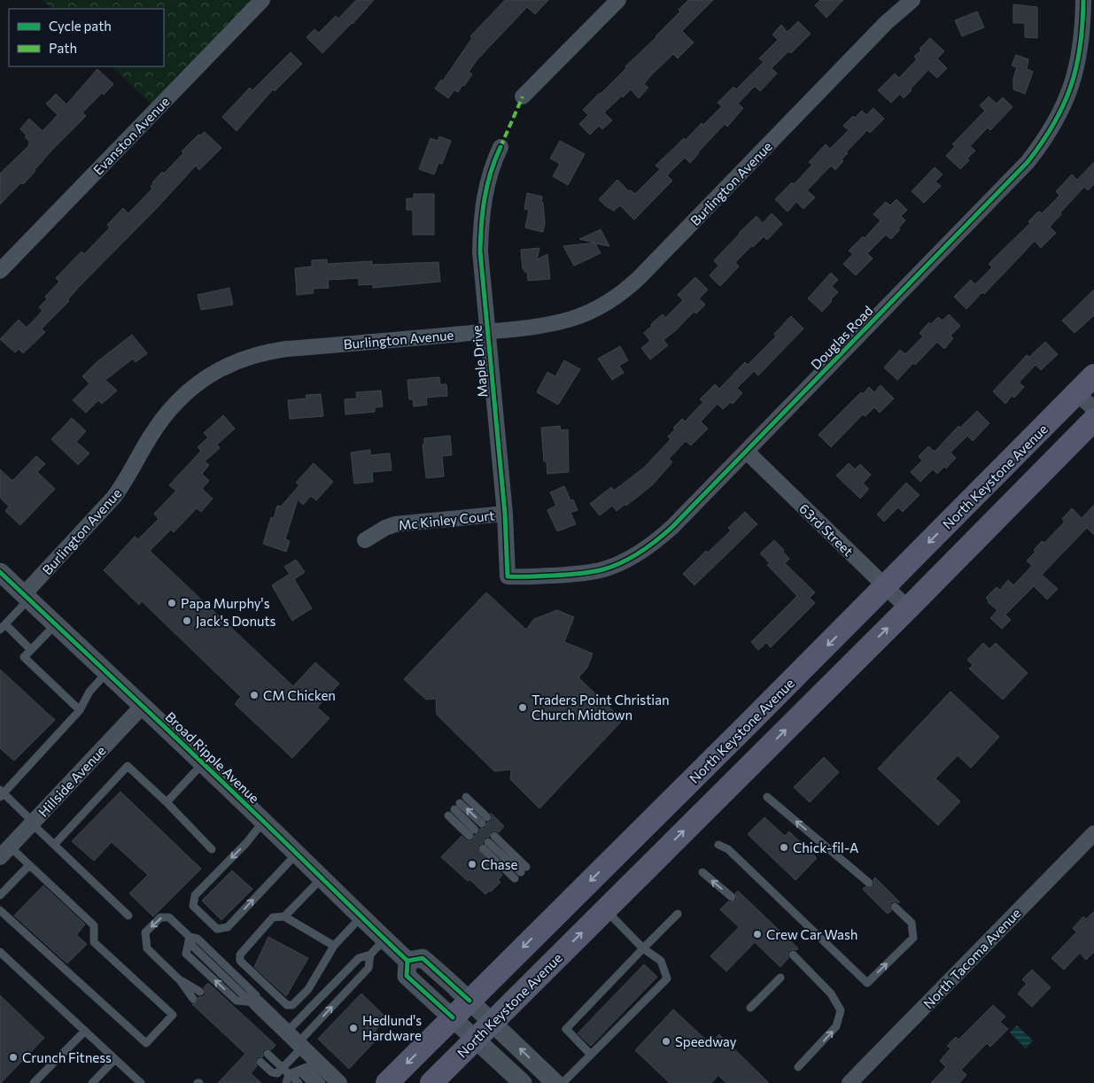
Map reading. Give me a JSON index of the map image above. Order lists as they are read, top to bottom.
{
  "streets": {
    "main road": ["North Keystone Avenue"],
    "street": [
      "Evanston Avenue",
      "Burlington Avenue",
      "Douglas Road",
      "Maple Drive",
      "Mc Kinley Court",
      "63rd Street",
      "Broad Ripple Avenue",
      "Hillside Avenue",
      "North Tacoma Avenue"
    ]
  },
  "crossings": [
    ["Burlington Avenue", "Maple Drive"],
    ["Burlington Avenue", "Broad Ripple Avenue"],
    ["Douglas Road", "Maple Drive"],
    ["Douglas Road", "63rd Street"],
    ["Maple Drive", "Mc Kinley Court"],
    ["North Keystone Avenue", "63rd Street"],
    ["Broad Ripple Avenue", "Hillside Avenue"]
  ],
  "places": [
    "Papa Murphy's",
    "Jack's Donuts",
    "CM Chicken",
    "Traders Point Christian Church Midtown",
    "Chick-fil-A",
    "Chase",
    "Crew Car Wash",
    "Hedlund's Hardware",
    "Speedway",
    "Crunch Fitness"
  ],
  "legend": ["Cycle path", "Path"]
}
